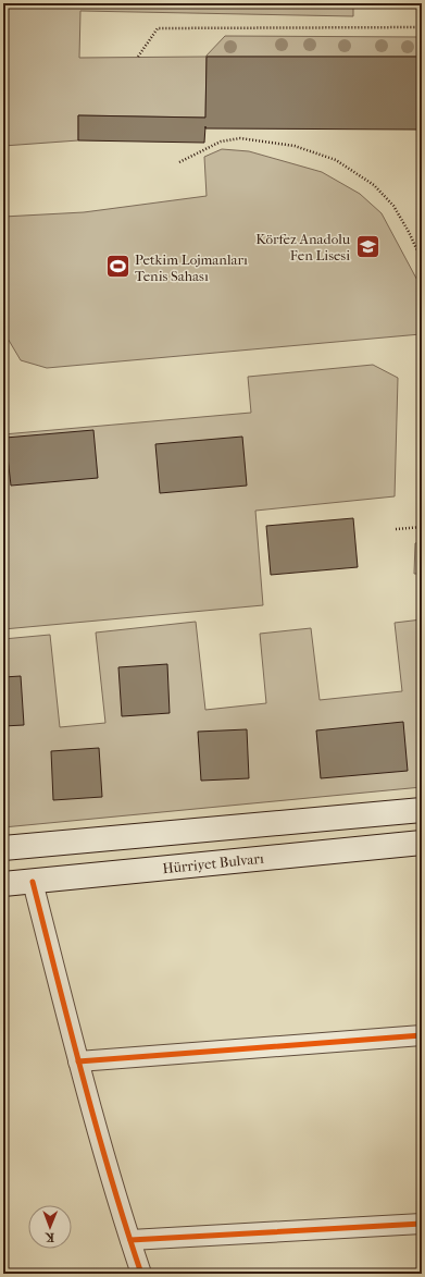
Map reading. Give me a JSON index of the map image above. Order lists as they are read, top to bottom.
{
  "streets": {
    "main road": ["Hürriyet Bulvarı"]
  },
  "places": {
    "school or university": ["Körfez Anadolu Fen Lisesi"],
    "sports": ["Petkim Lojmanları Tenis Sahası"]
  },
  "north": "bottom"
}
